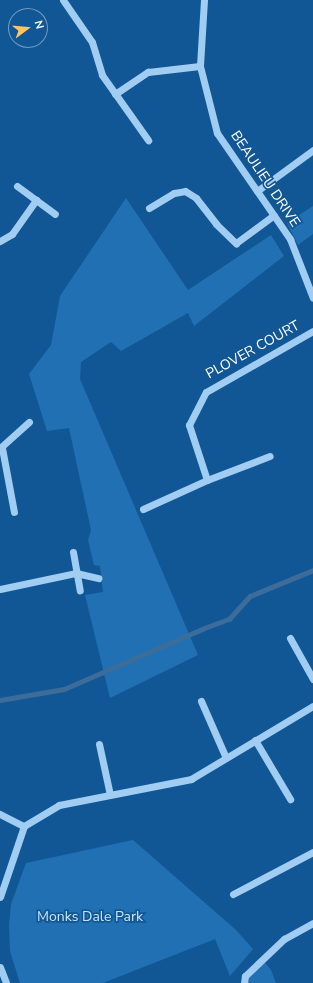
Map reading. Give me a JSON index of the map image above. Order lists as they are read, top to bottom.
{
  "streets": {
    "street": ["BEAULIEU DRIVE", "PLOVER COURT"]
  },
  "parks": ["Monks Dale Park"],
  "north": "right"
}
